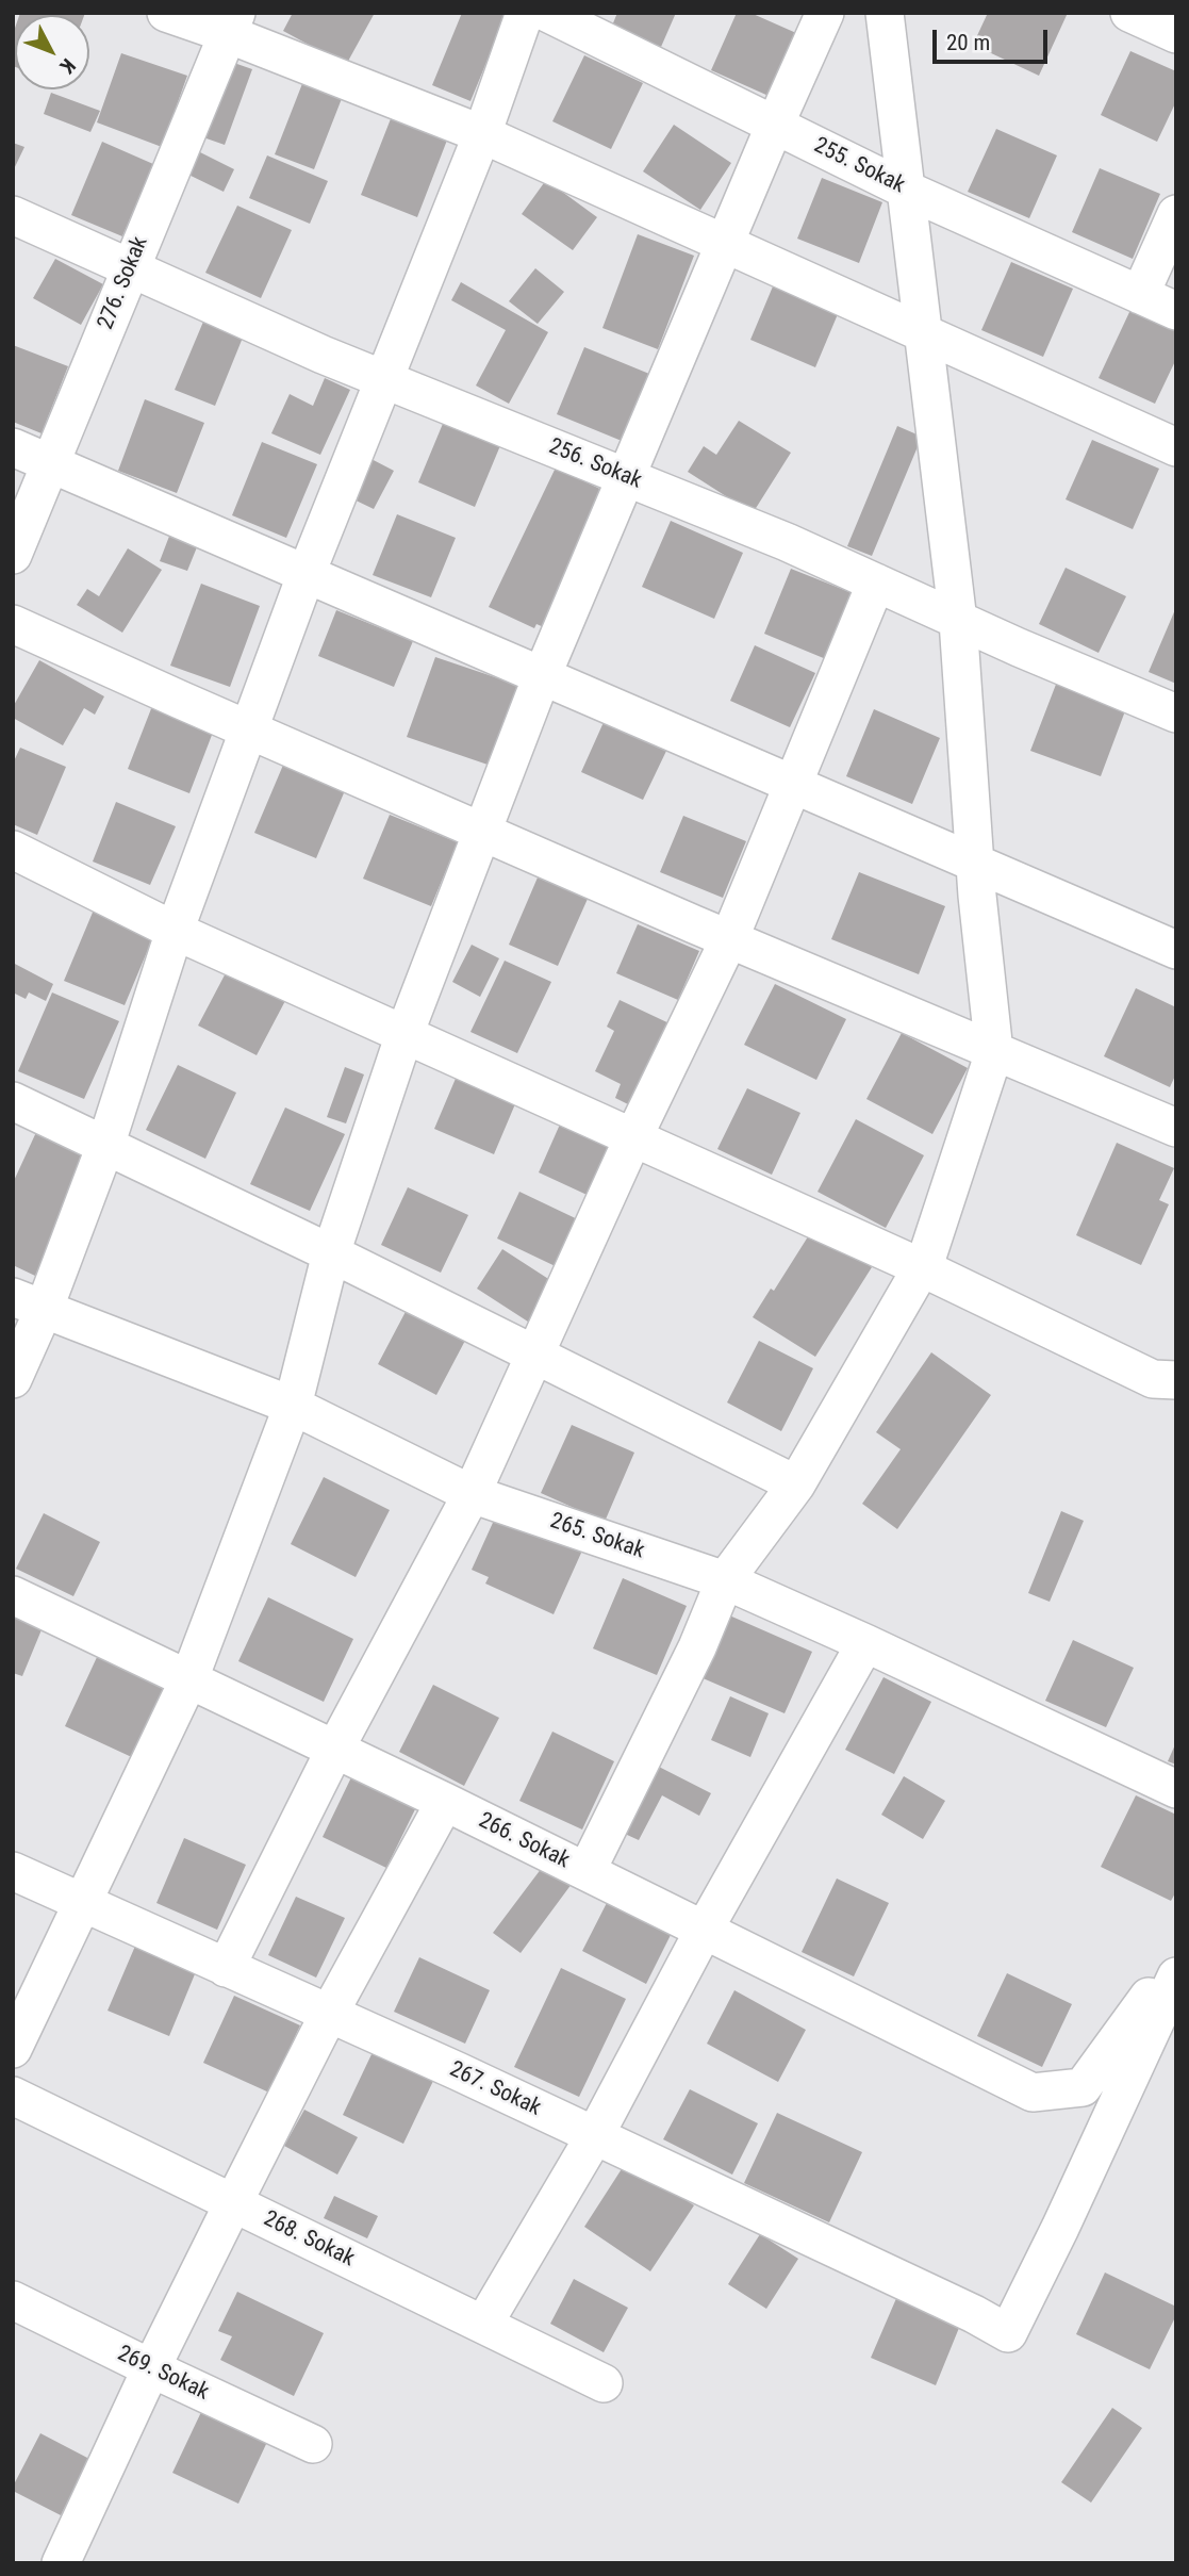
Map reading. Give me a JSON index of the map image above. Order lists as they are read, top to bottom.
{
  "streets": {
    "street": [
      "255. Sokak",
      "276. Sokak",
      "256. Sokak",
      "265. Sokak",
      "266. Sokak",
      "267. Sokak",
      "268. Sokak",
      "269. Sokak"
    ]
  },
  "crossings": [
    ["276. Sokak", "256. Sokak"]
  ],
  "scale_bar": "20 m",
  "north": "bottom right"
}
